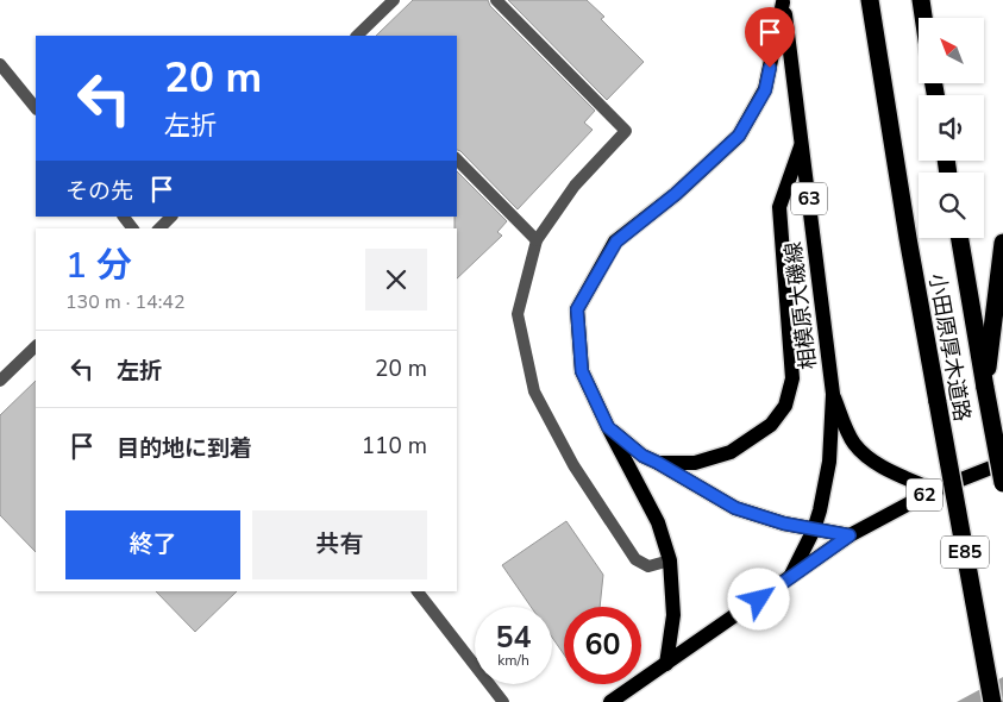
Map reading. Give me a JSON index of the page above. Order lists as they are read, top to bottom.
{
  "streets": {
    "highway": ["小田原厚木道路", "E85"],
    "main road": ["63", "相模原大磯線", "62"]
  },
  "crossings": [
    ["63", "相模原大磯線"],
    ["63", "62"]
  ],
  "north": "top left",
  "page": {
    "turn": ["20 m", "左折"],
    "then": "その先",
    "heading": ["1 分", "130 m · 14:42"],
    "list": [
      {
        "name": "左折",
        "value": "20 m"
      },
      {
        "name": "目的地に到着",
        "value": "110 m"
      }
    ],
    "buttons": ["終了", "共有"],
    "speed": "54 km/h",
    "limit": "60"
  }
}
